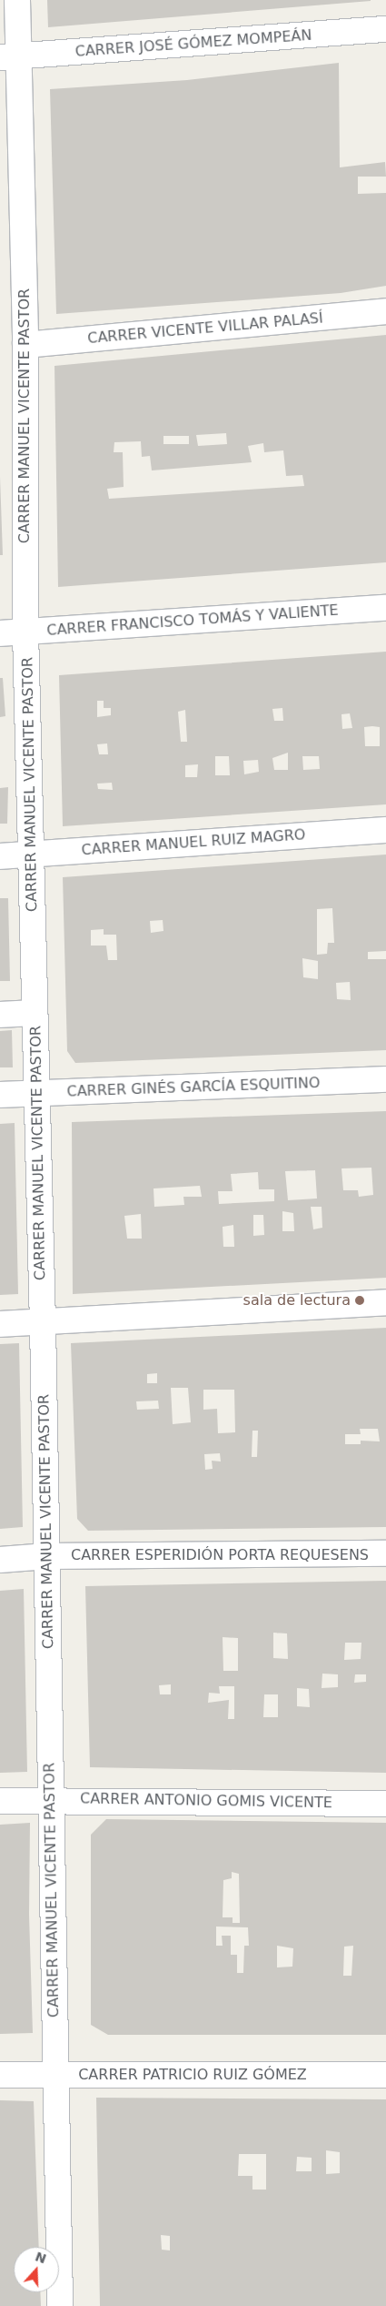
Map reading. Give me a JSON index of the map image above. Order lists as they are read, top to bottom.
{
  "streets": {
    "street": [
      "CARRER JOSÉ GÓMEZ MOMPEÁN",
      "CARRER VICENTE VILLAR PALASÍ",
      "CARRER MANUEL VICENTE PASTOR",
      "CARRER FRANCISCO TOMÁS Y VALIENTE",
      "CARRER MANUEL RUIZ MAGRO",
      "CARRER GINÉS GARCÍA ESQUITINO",
      "CARRER ESPERIDIÓN PORTA REQUESENS",
      "CARRER ANTONIO GOMIS VICENTE",
      "CARRER PATRICIO RUIZ GÓMEZ"
    ]
  },
  "crossings": [
    ["CARRER JOSÉ GÓMEZ MOMPEÁN", "CARRER MANUEL VICENTE PASTOR"],
    ["CARRER VICENTE VILLAR PALASÍ", "CARRER MANUEL VICENTE PASTOR"],
    ["CARRER MANUEL VICENTE PASTOR", "CARRER FRANCISCO TOMÁS Y VALIENTE"],
    ["CARRER MANUEL VICENTE PASTOR", "CARRER MANUEL RUIZ MAGRO"],
    ["CARRER MANUEL VICENTE PASTOR", "CARRER GINÉS GARCÍA ESQUITINO"],
    ["CARRER MANUEL VICENTE PASTOR", "CARRER ESPERIDIÓN PORTA REQUESENS"],
    ["CARRER MANUEL VICENTE PASTOR", "CARRER ANTONIO GOMIS VICENTE"],
    ["CARRER MANUEL VICENTE PASTOR", "CARRER PATRICIO RUIZ GÓMEZ"]
  ],
  "places": ["sala de lectura"],
  "north": "top"
}
